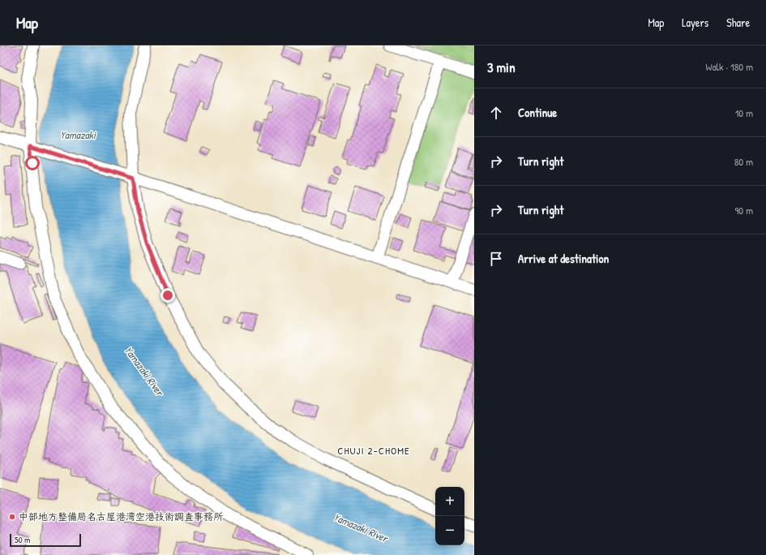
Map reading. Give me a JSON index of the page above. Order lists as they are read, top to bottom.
{
  "districts": ["CHUJI 2-CHOME"],
  "water": ["Yamazaki", "Yamazaki River"],
  "places": ["中部地方整備局名古屋港湾空港技術調査事務所"],
  "scale_bar": "50 m",
  "page": {
    "header": "Map",
    "nav": ["Map", "Layers", "Share"],
    "heading": ["3 min", "Walk · 180 m"],
    "list": [
      ["Continue", "10 m"],
      ["Turn right", "80 m"],
      ["Turn right", "90 m"],
      "Arrive at destination"
    ],
    "map_buttons": ["+", "−"],
    "scale": "50 m"
  }
}
